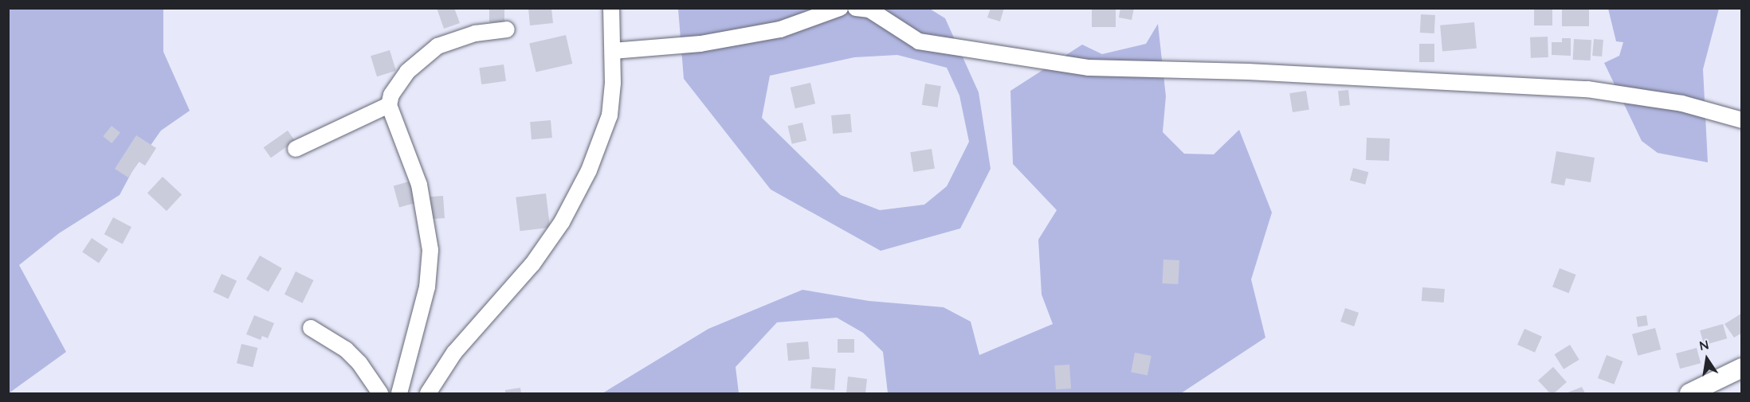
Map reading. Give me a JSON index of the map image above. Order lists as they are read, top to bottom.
{
  "north": "top"
}
